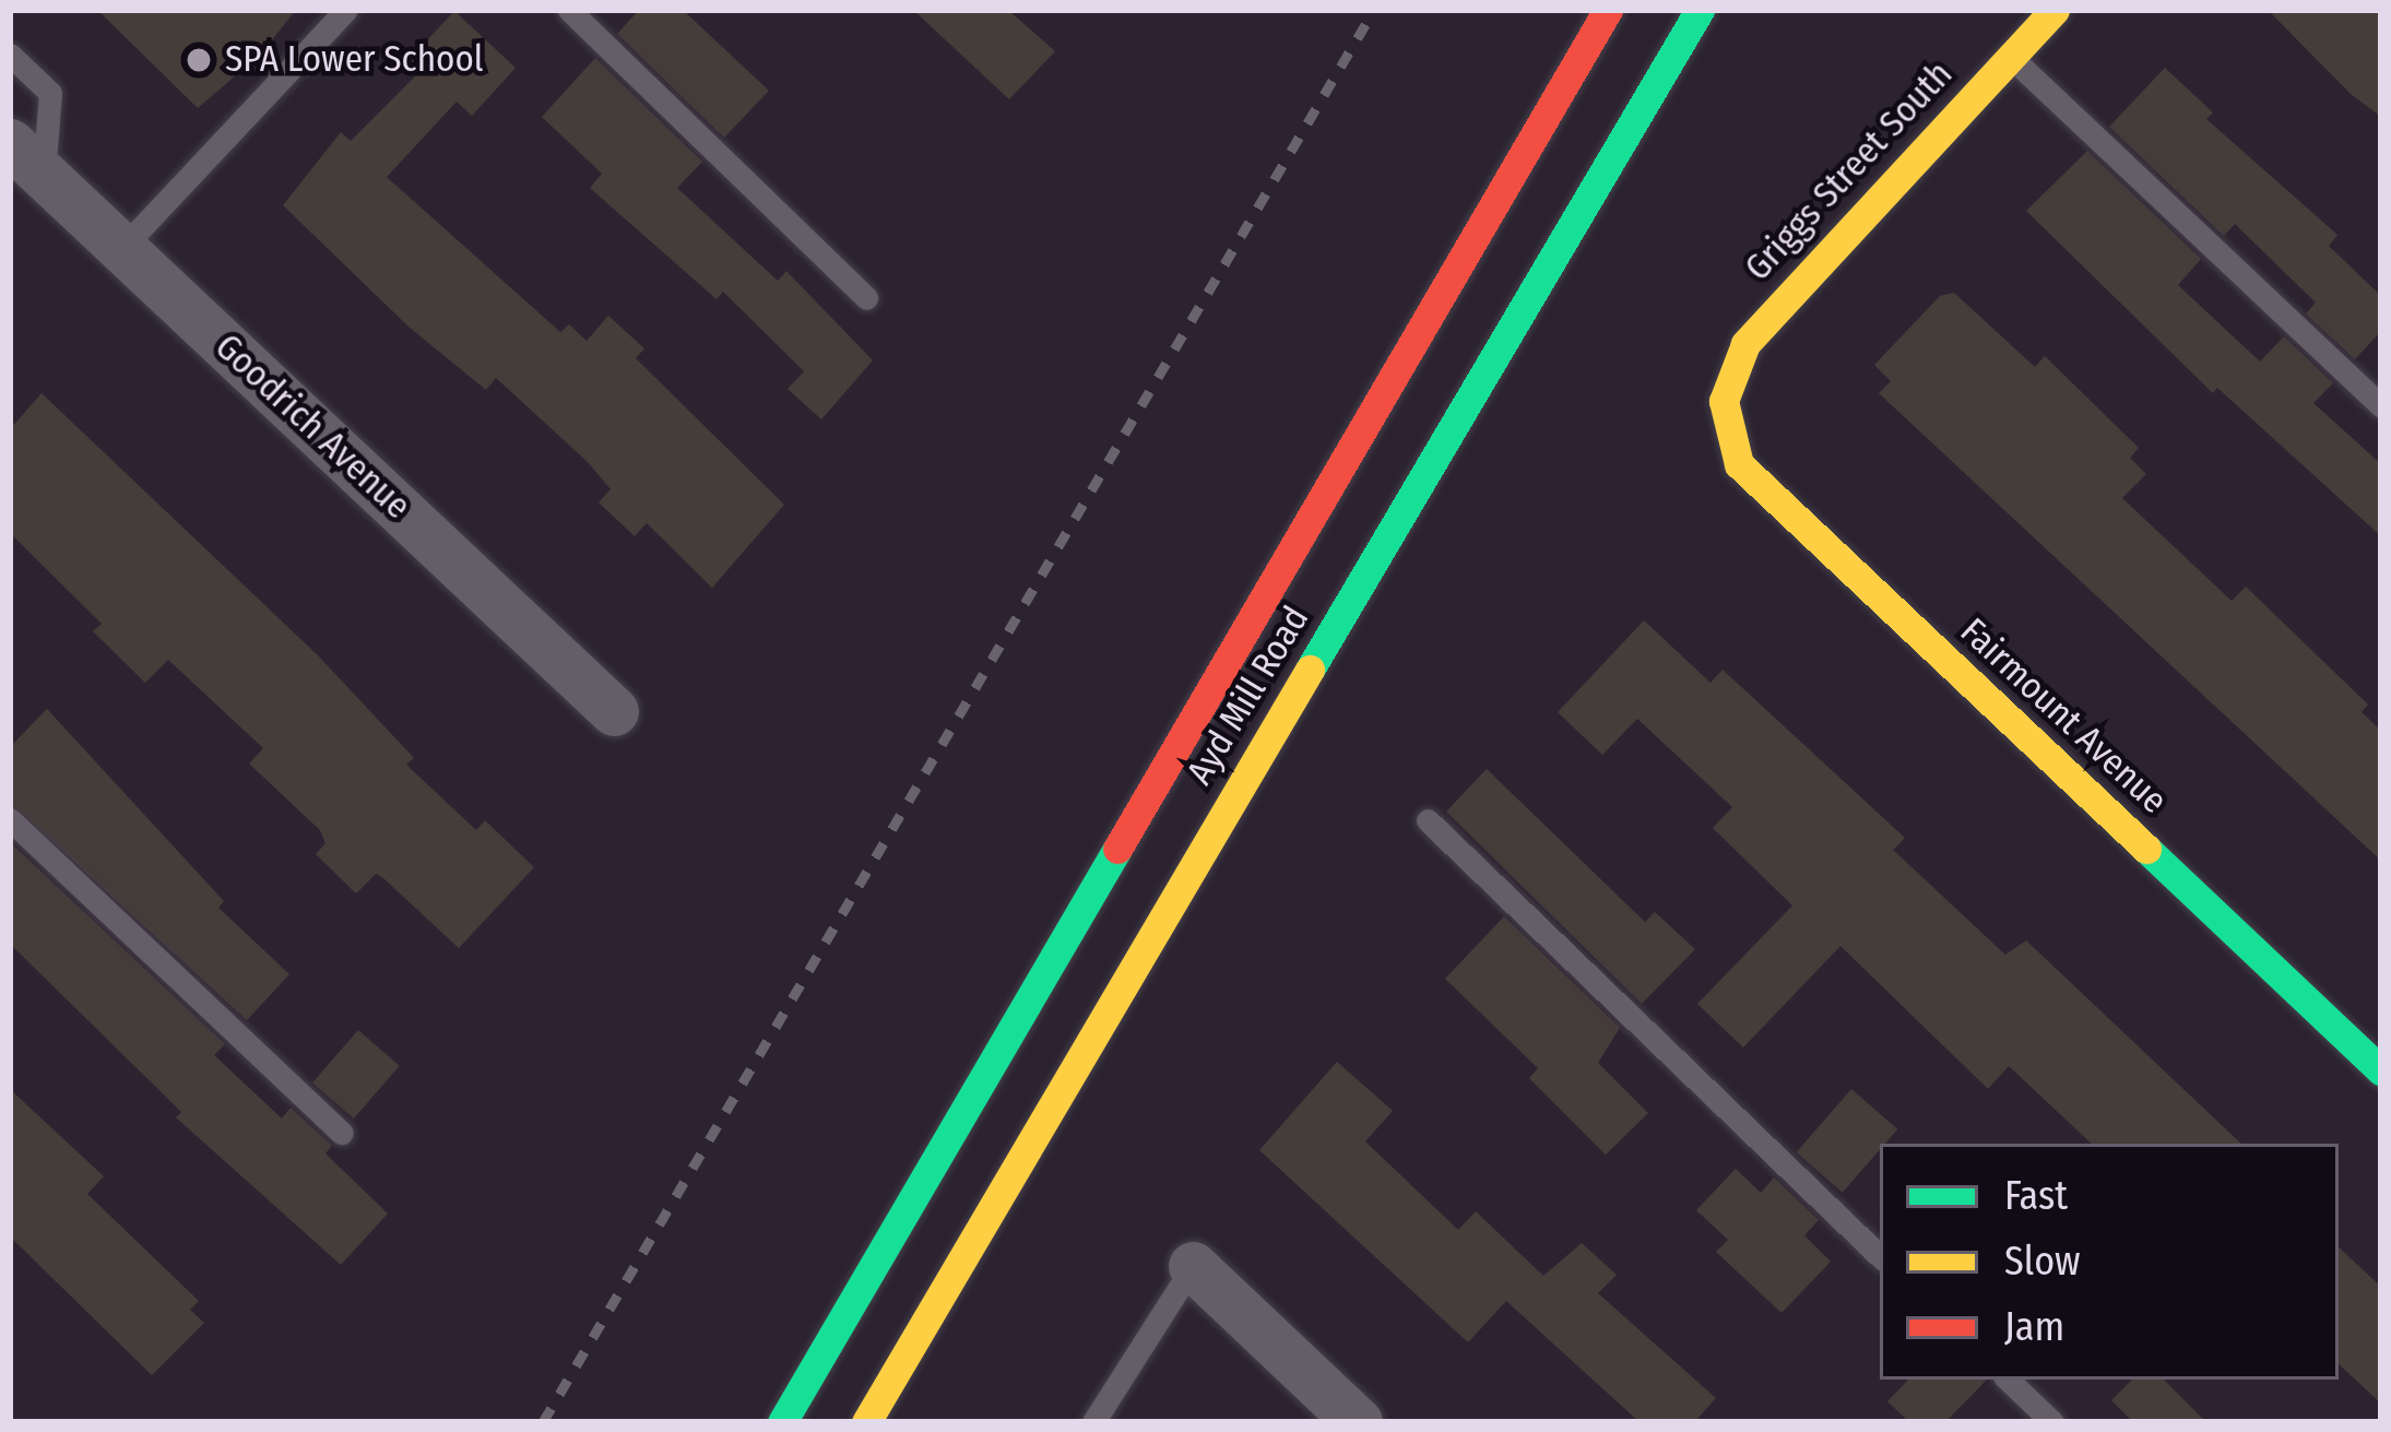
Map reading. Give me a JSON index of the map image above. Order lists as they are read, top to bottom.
{
  "streets": {
    "main road": ["Griggs Street South", "Ayd Mill Road", "Fairmount Avenue"],
    "street": ["Goodrich Avenue"]
  },
  "crossings": [
    ["Griggs Street South", "Fairmount Avenue"]
  ],
  "places": ["SPA Lower School"],
  "legend": ["Fast", "Slow", "Jam"]
}
